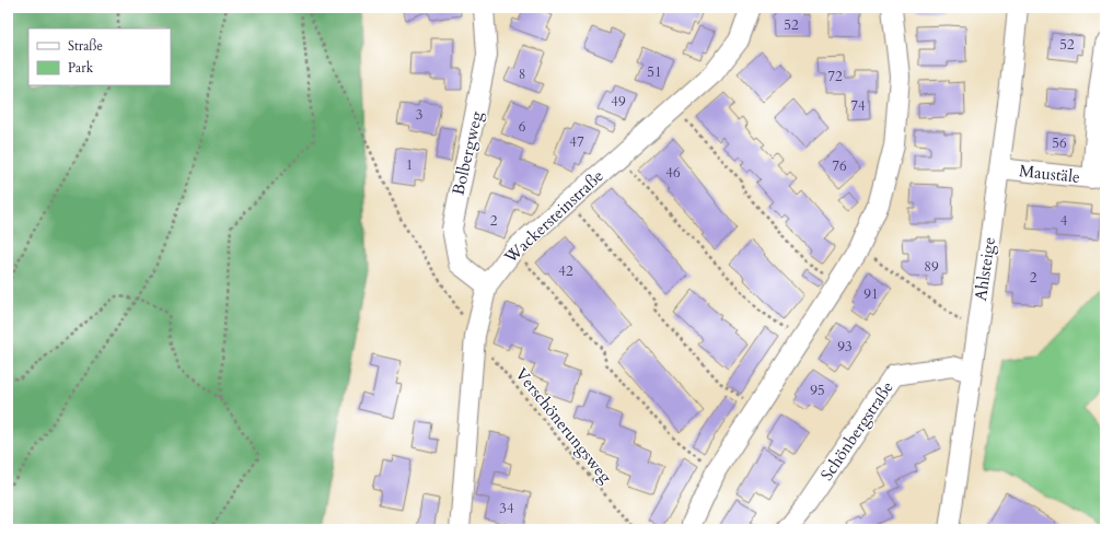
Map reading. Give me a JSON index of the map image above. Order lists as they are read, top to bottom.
{
  "streets": {
    "street": [
      "Bolbergweg",
      "Maustäle",
      "Wackersteinstraße",
      "Ahlsteige",
      "Schönbergstraße"
    ],
    "path": ["Verschönerungsweg"]
  },
  "crossings": [
    ["Bolbergweg", "Wackersteinstraße"],
    ["Maustäle", "Ahlsteige"],
    ["Wackersteinstraße", "Verschönerungsweg"],
    ["Ahlsteige", "Schönbergstraße"]
  ],
  "house_numbers": [
    "52",
    "52",
    "51",
    "8",
    "72",
    "49",
    "74",
    "3",
    "6",
    "47",
    "56",
    "1",
    "76",
    "46",
    "2",
    "4",
    "89",
    "42",
    "2",
    "91",
    "93",
    "95",
    "34"
  ],
  "legend": ["Straße", "Park"]
}
